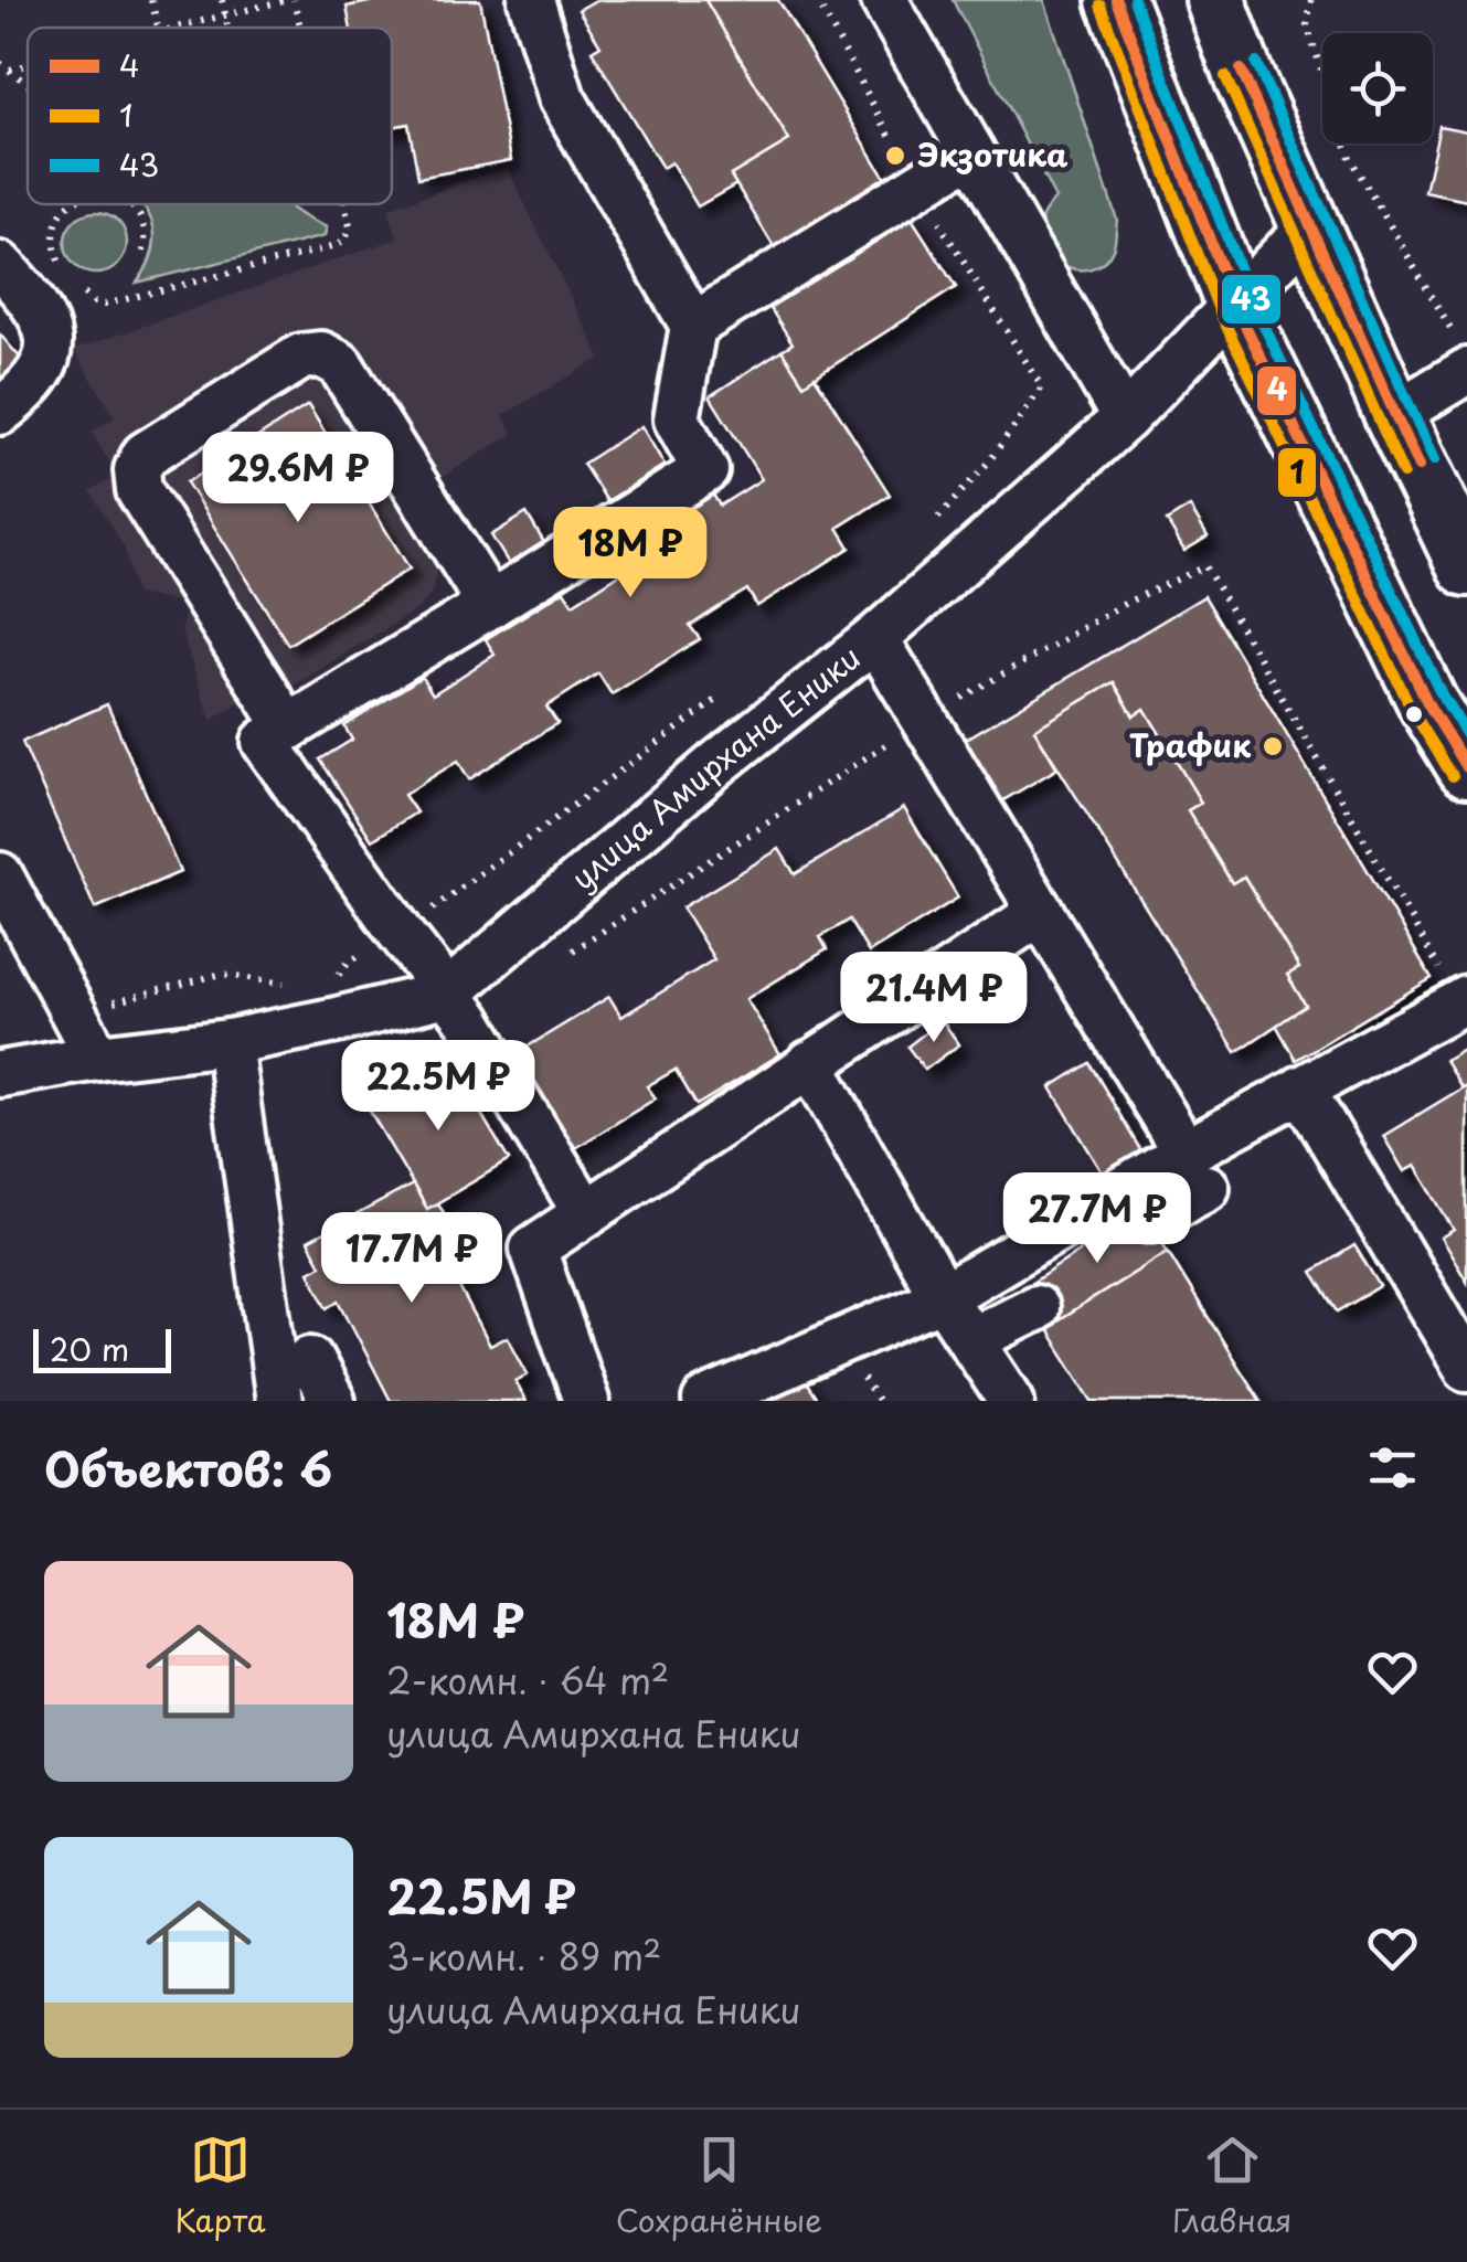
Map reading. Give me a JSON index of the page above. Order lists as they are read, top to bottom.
{
  "streets": {
    "street": ["улица Амирхана Еники"]
  },
  "places": ["Экзотика", "Трафик"],
  "lines": ["transit line 4", "transit line 43", "transit line 1"],
  "legend": ["4", "1", "43"],
  "scale_bar": "20 m",
  "page": {
    "price": [
      "29.6M ₽",
      "18M ₽",
      "21.4M ₽",
      "22.5M ₽",
      "27.7M ₽",
      "17.7M ₽"
    ],
    "scale": "20 m",
    "heading": "Объектов: 6",
    "list": [
      {
        "name": "18M ₽",
        "note": "2-комн. · 64 m² · улица Амирхана Еники"
      },
      {
        "name": "22.5M ₽",
        "note": "3-комн. · 89 m² · улица Амирхана Еники"
      }
    ],
    "tabs": ["Карта", "Сохранённые", "Главная"]
  }
}
